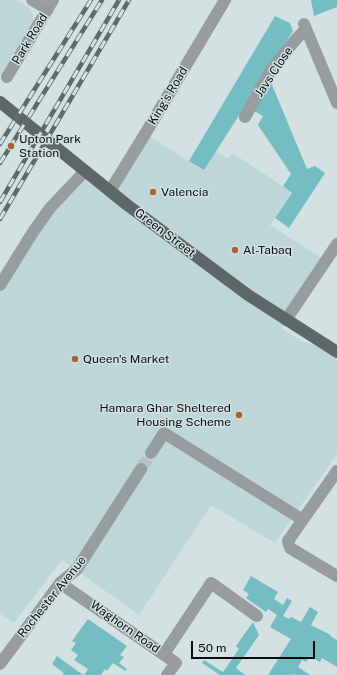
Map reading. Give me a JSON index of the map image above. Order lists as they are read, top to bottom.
{
  "streets": {
    "main road": ["Green Street"],
    "street": [
      "Park Road",
      "Javs Close",
      "King's Road",
      "Rochester Avenue",
      "Waghorn Road"
    ]
  },
  "crossings": [
    ["King's Road", "Green Street"],
    ["Rochester Avenue", "Waghorn Road"]
  ],
  "places": [
    "Upton Park Station",
    "Valencia",
    "Al-Tabaq",
    "Queen's Market",
    "Hamara Ghar Sheltered Housing Scheme"
  ],
  "scale_bar": "50 m"
}
